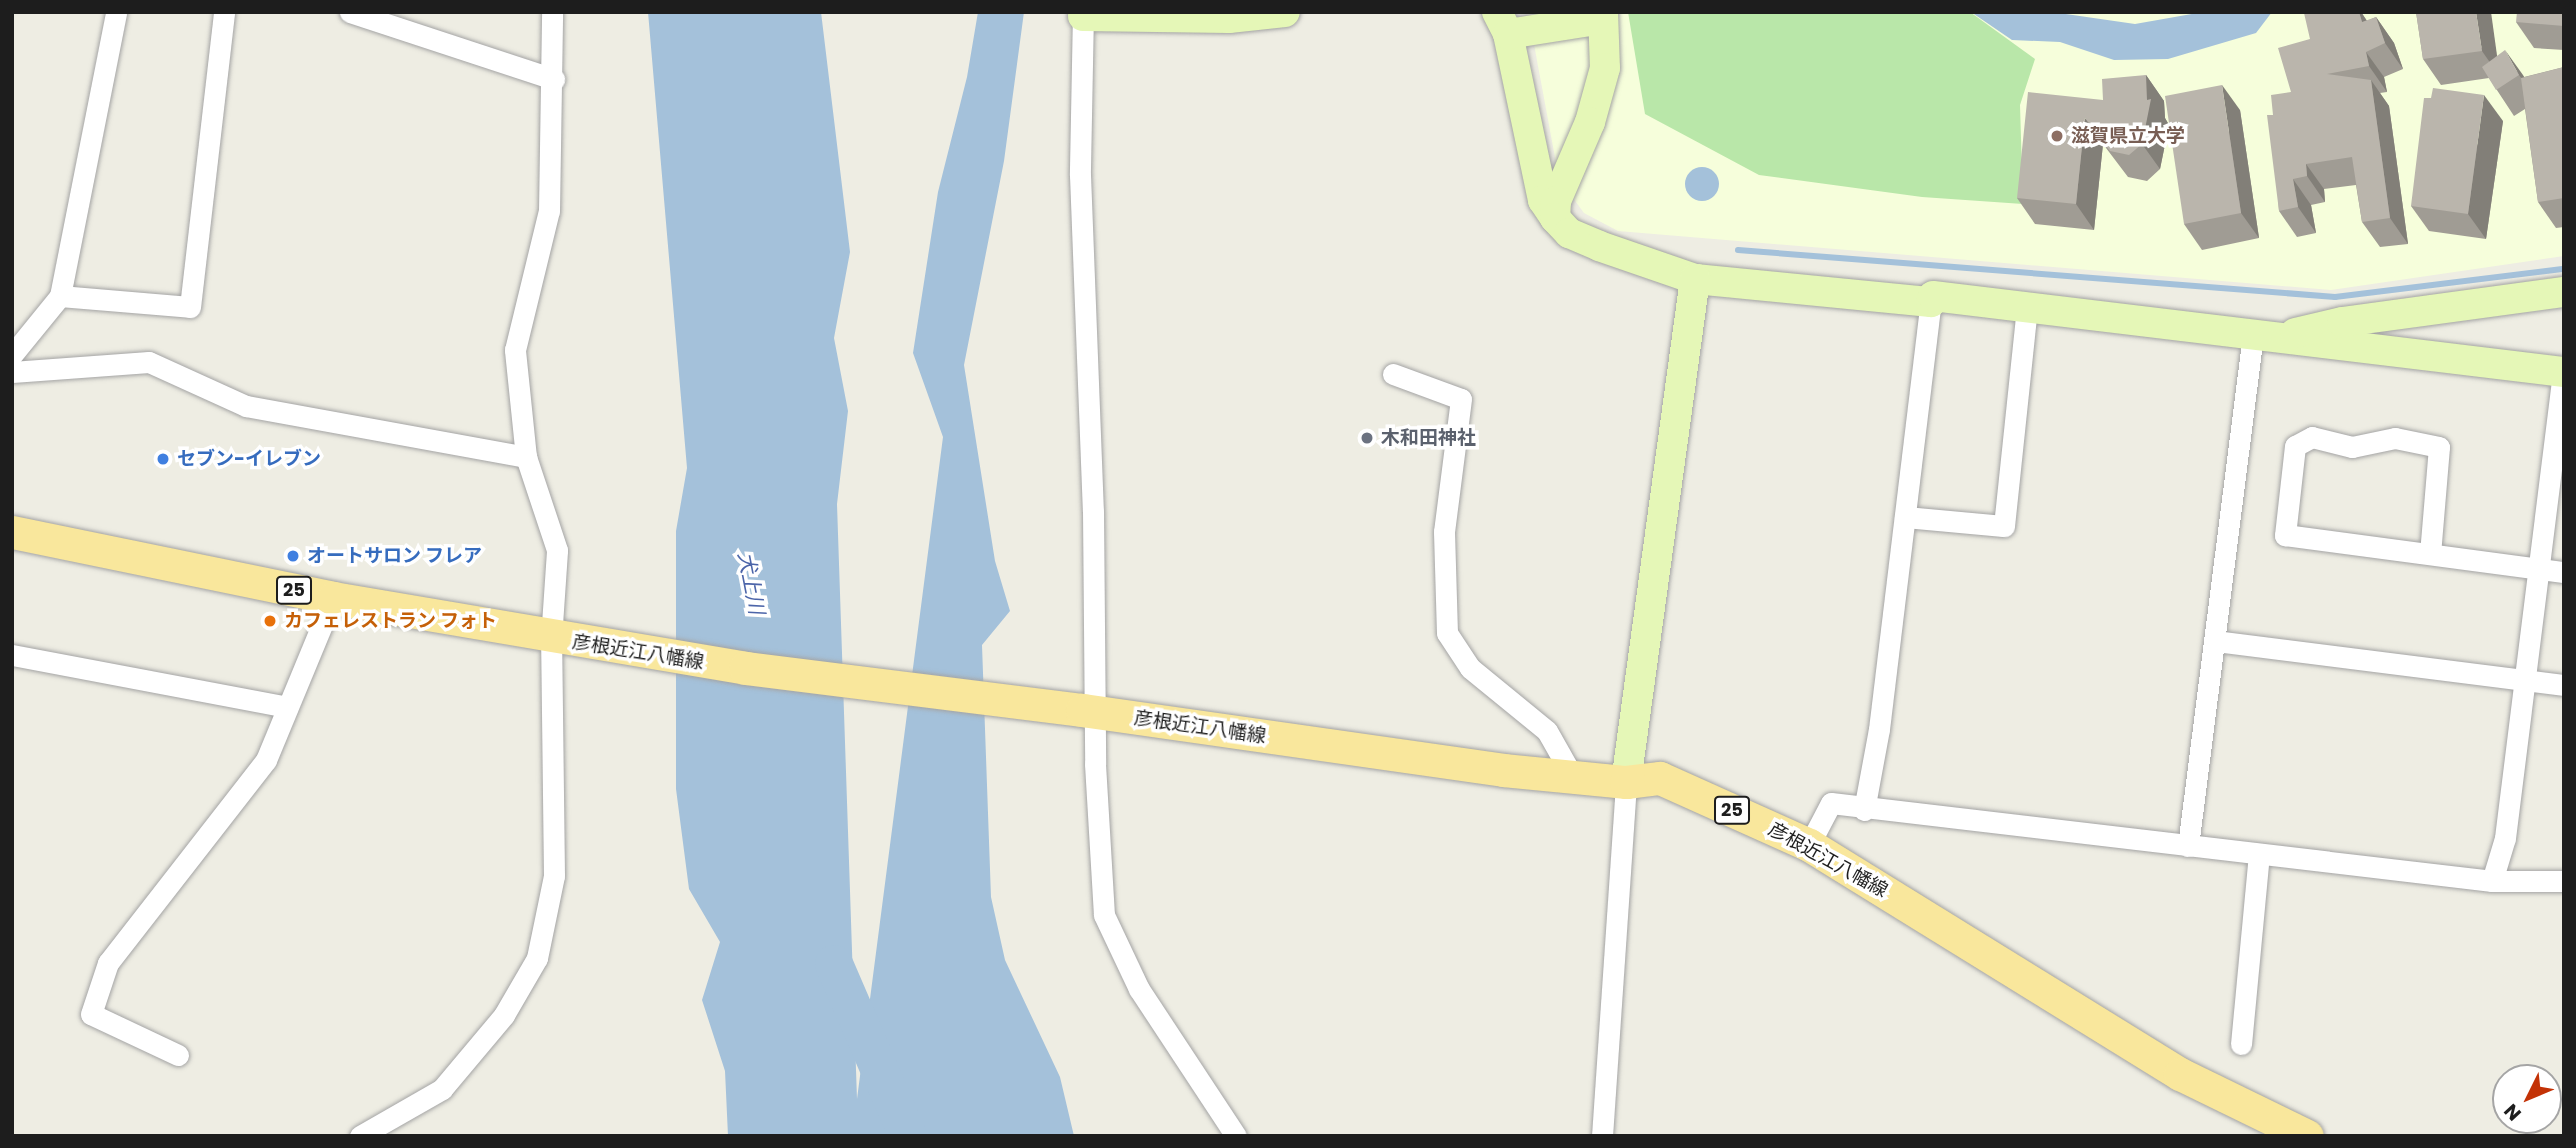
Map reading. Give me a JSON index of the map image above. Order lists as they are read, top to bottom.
{
  "streets": {
    "main road": ["25", "彦根近江八幡線"]
  },
  "water": ["犬上川"],
  "places": [
    "滋賀県立大学",
    "木和田神社",
    "セブン-イレブン",
    "オートサロン フレア",
    "カフェレストラン フォト"
  ],
  "north": "bottom left"
}
